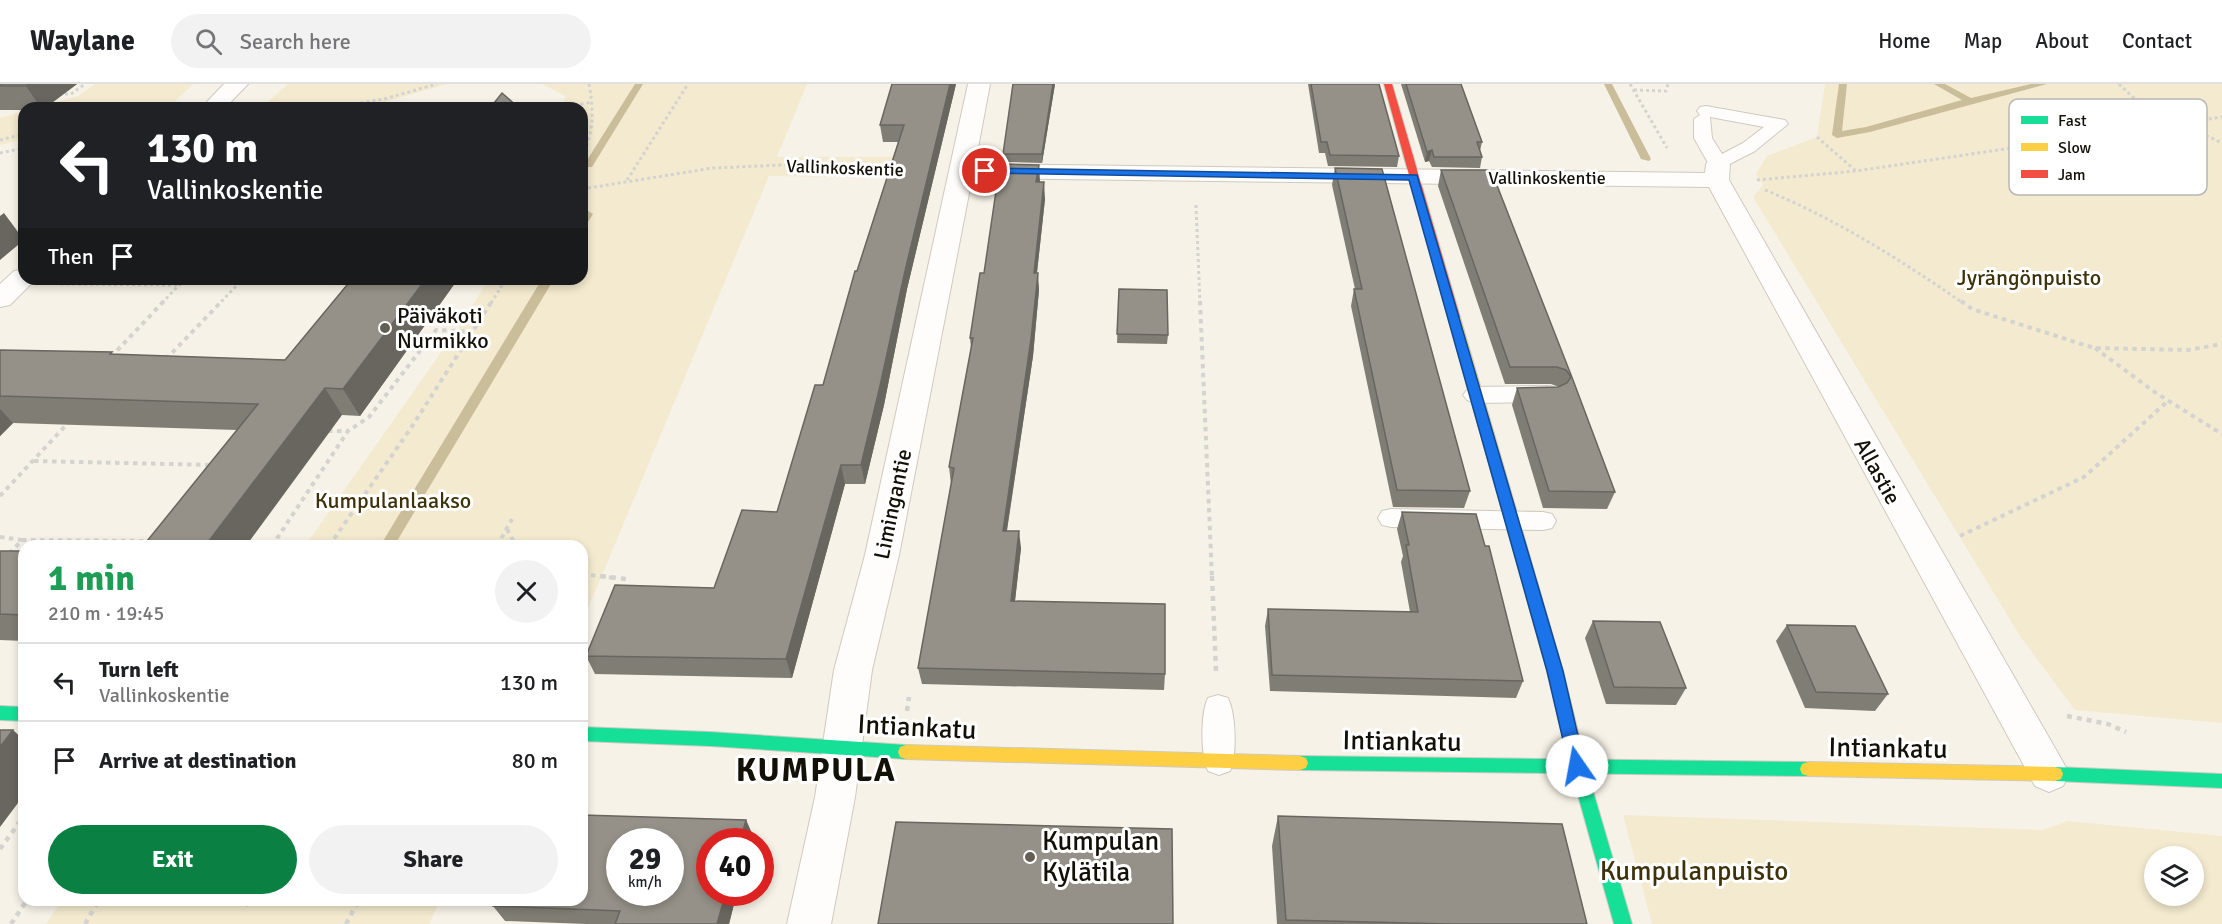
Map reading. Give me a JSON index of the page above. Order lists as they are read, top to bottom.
{
  "streets": {
    "street": [
      "Vallinkoskentie",
      "Allastie",
      "Limingantie",
      "Intiankatu"
    ]
  },
  "crossings": [
    ["Vallinkoskentie", "Allastie"],
    ["Vallinkoskentie", "Limingantie"],
    ["Allastie", "Intiankatu"],
    ["Limingantie", "Intiankatu"]
  ],
  "districts": ["KUMPULA"],
  "parks": ["Jyrängönpuisto", "Kumpulanlaakso", "Kumpulanpuisto"],
  "places": ["Päiväkoti Nurmikko", "Kumpulan Kylätila"],
  "legend": ["Fast", "Slow", "Jam"],
  "page": {
    "header": "Waylane",
    "search": "Search here",
    "nav": [
      "Home",
      "Map",
      "About",
      "Contact"
    ],
    "turn": ["130 m", "Vallinkoskentie"],
    "then": "Then",
    "heading": ["1 min", "210 m · 19:45"],
    "list": [
      {
        "name": "Turn left",
        "note": "Vallinkoskentie",
        "value": "130 m"
      },
      {
        "name": "Arrive at destination",
        "value": "80 m"
      }
    ],
    "buttons": ["Exit", "Share"],
    "speed": "29 km/h",
    "limit": "40"
  }
}
